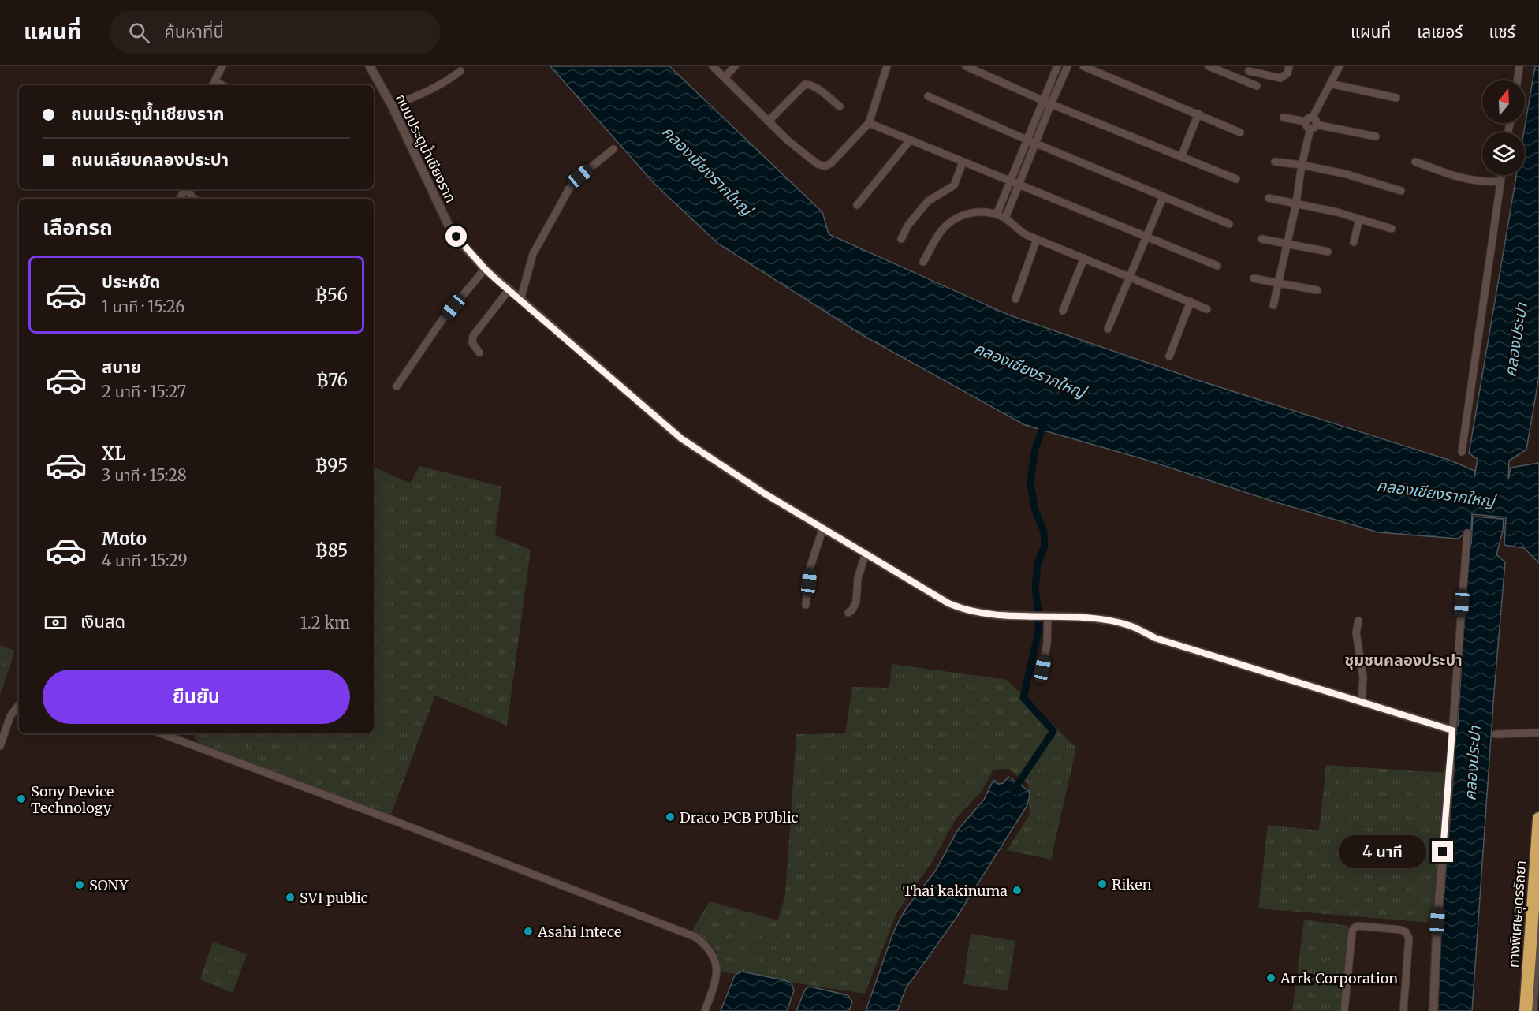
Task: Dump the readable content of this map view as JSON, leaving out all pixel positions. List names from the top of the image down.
{
  "streets": {
    "highway": ["ทางพิเศษอุดรรัถยา"],
    "street": ["ถนนประตูน้ำเชียงราก"]
  },
  "districts": ["ชุมชนคลองประปา"],
  "water": ["คลองเชียงรากใหญ่", "คลองประปา"],
  "places": [
    "Sony Device Technology",
    "Draco PCB PUblic",
    "Riken",
    "SONY",
    "Thai kakinuma",
    "SVI public",
    "Asahi Intece",
    "Arrk Corporation"
  ],
  "north": "top",
  "page": {
    "header": "แผนที่",
    "search": "ค้นหาที่นี่",
    "nav": ["แผนที่", "เลเยอร์", "แชร์"],
    "banner": ["ถนนประตูน้ำเชียงราก", "ถนนเลียบคลองประปา"],
    "heading": "เลือกรถ",
    "list": [
      {
        "name": "ประหยัด",
        "note": "1 นาที · 15:26",
        "value": "฿56"
      },
      {
        "name": "สบาย",
        "note": "2 นาที · 15:27",
        "value": "฿76"
      },
      {
        "name": "XL",
        "note": "3 นาที · 15:28",
        "value": "฿95"
      },
      {
        "name": "Moto",
        "note": "4 นาที · 15:29",
        "value": "฿85"
      }
    ],
    "pay": ["เงินสด", "1.2 km"],
    "buttons": "ยืนยัน",
    "bubble": "4 นาที"
  }
}
